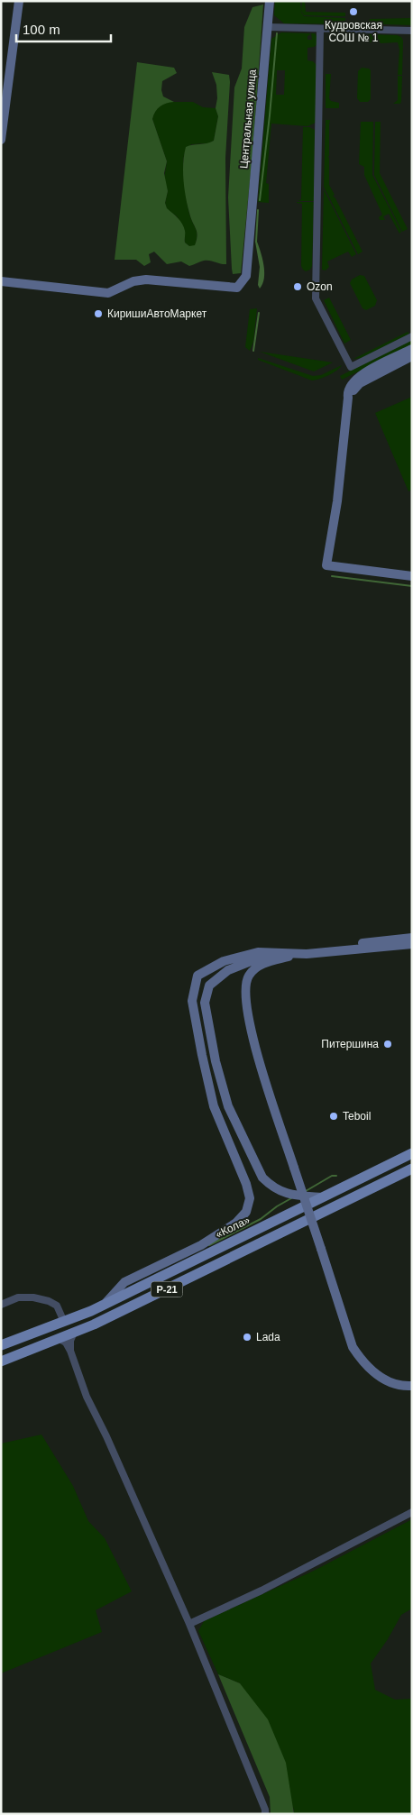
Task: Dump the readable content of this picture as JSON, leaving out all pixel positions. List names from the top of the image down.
{
  "streets": {
    "main road": ["«Кола»", "Р-21"],
    "street": ["Центральная улица"]
  },
  "places": [
    "Кудровская СОШ № 1",
    "Ozon",
    "КиришиАвтоМаркет",
    "Питершина",
    "Teboil",
    "Lada"
  ],
  "scale_bar": "100 m"
}
